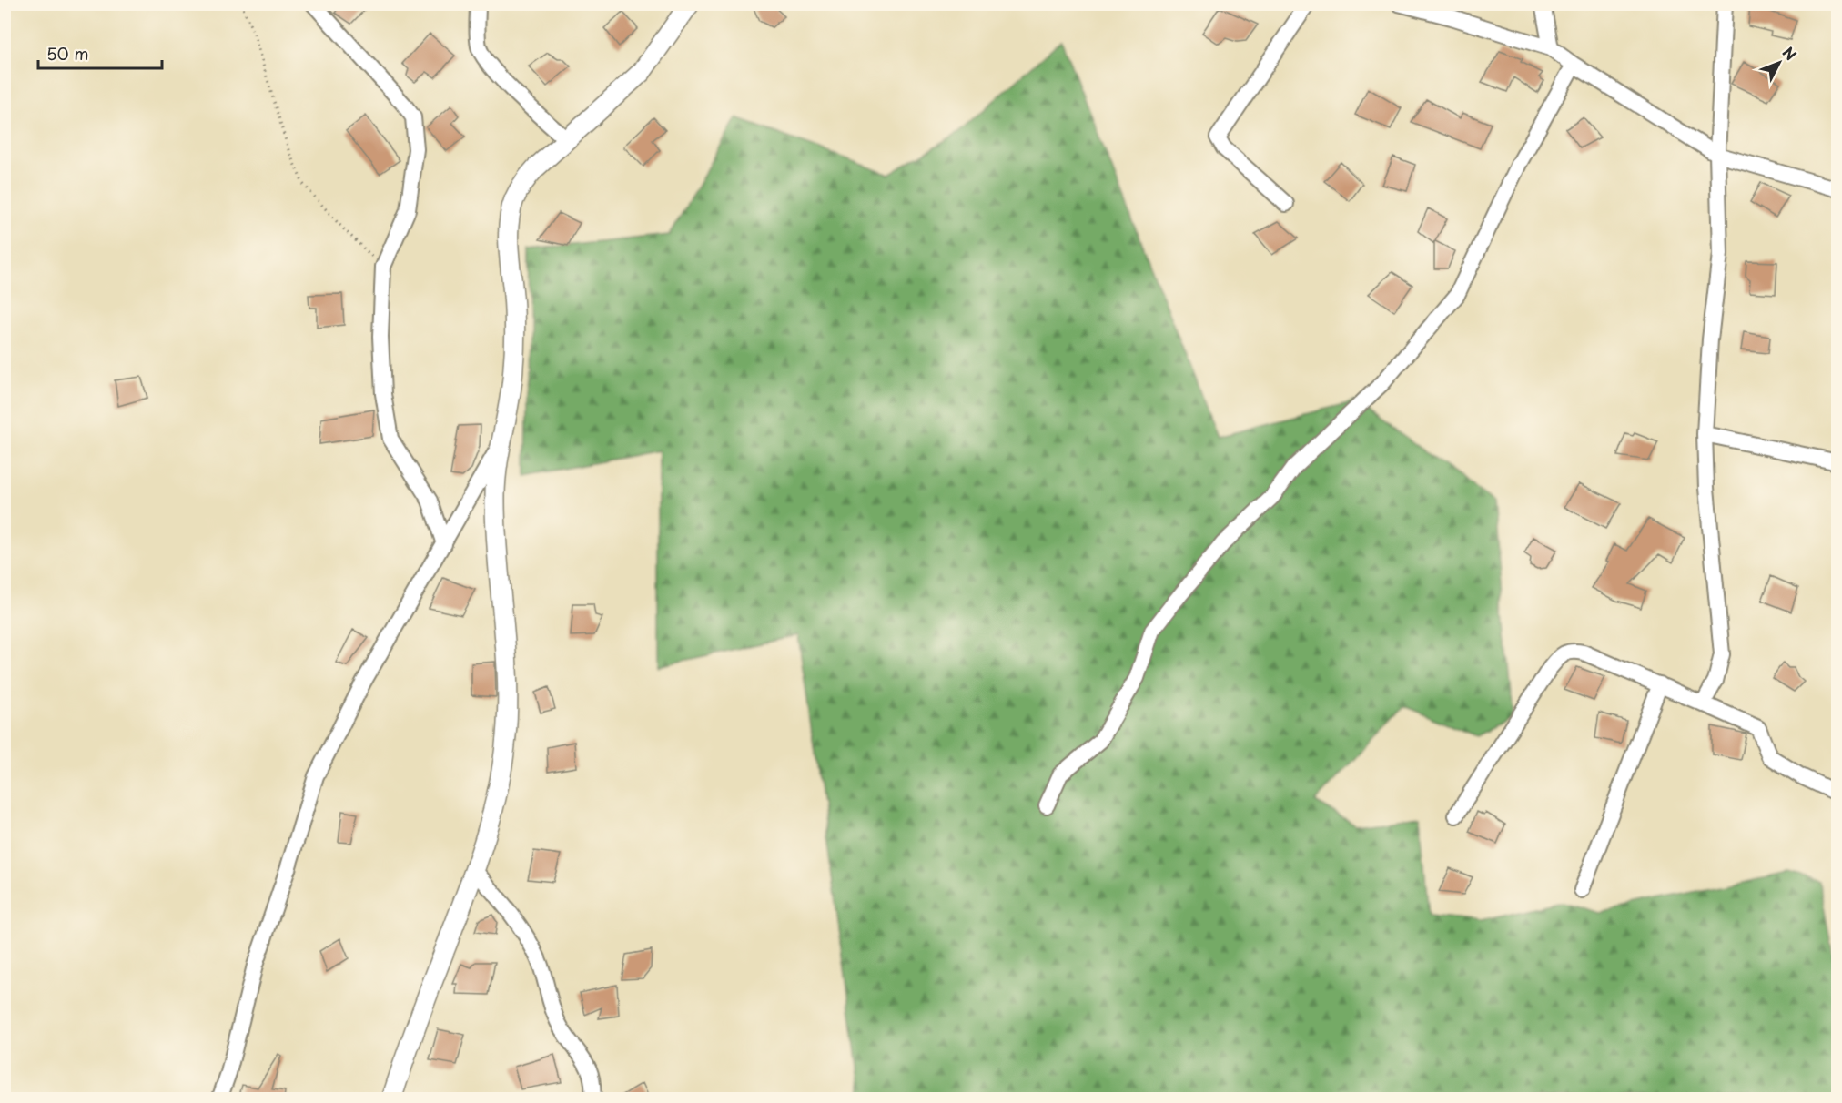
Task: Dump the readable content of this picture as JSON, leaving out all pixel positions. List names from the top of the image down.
{
  "scale_bar": "50 m",
  "north": "top right"
}
